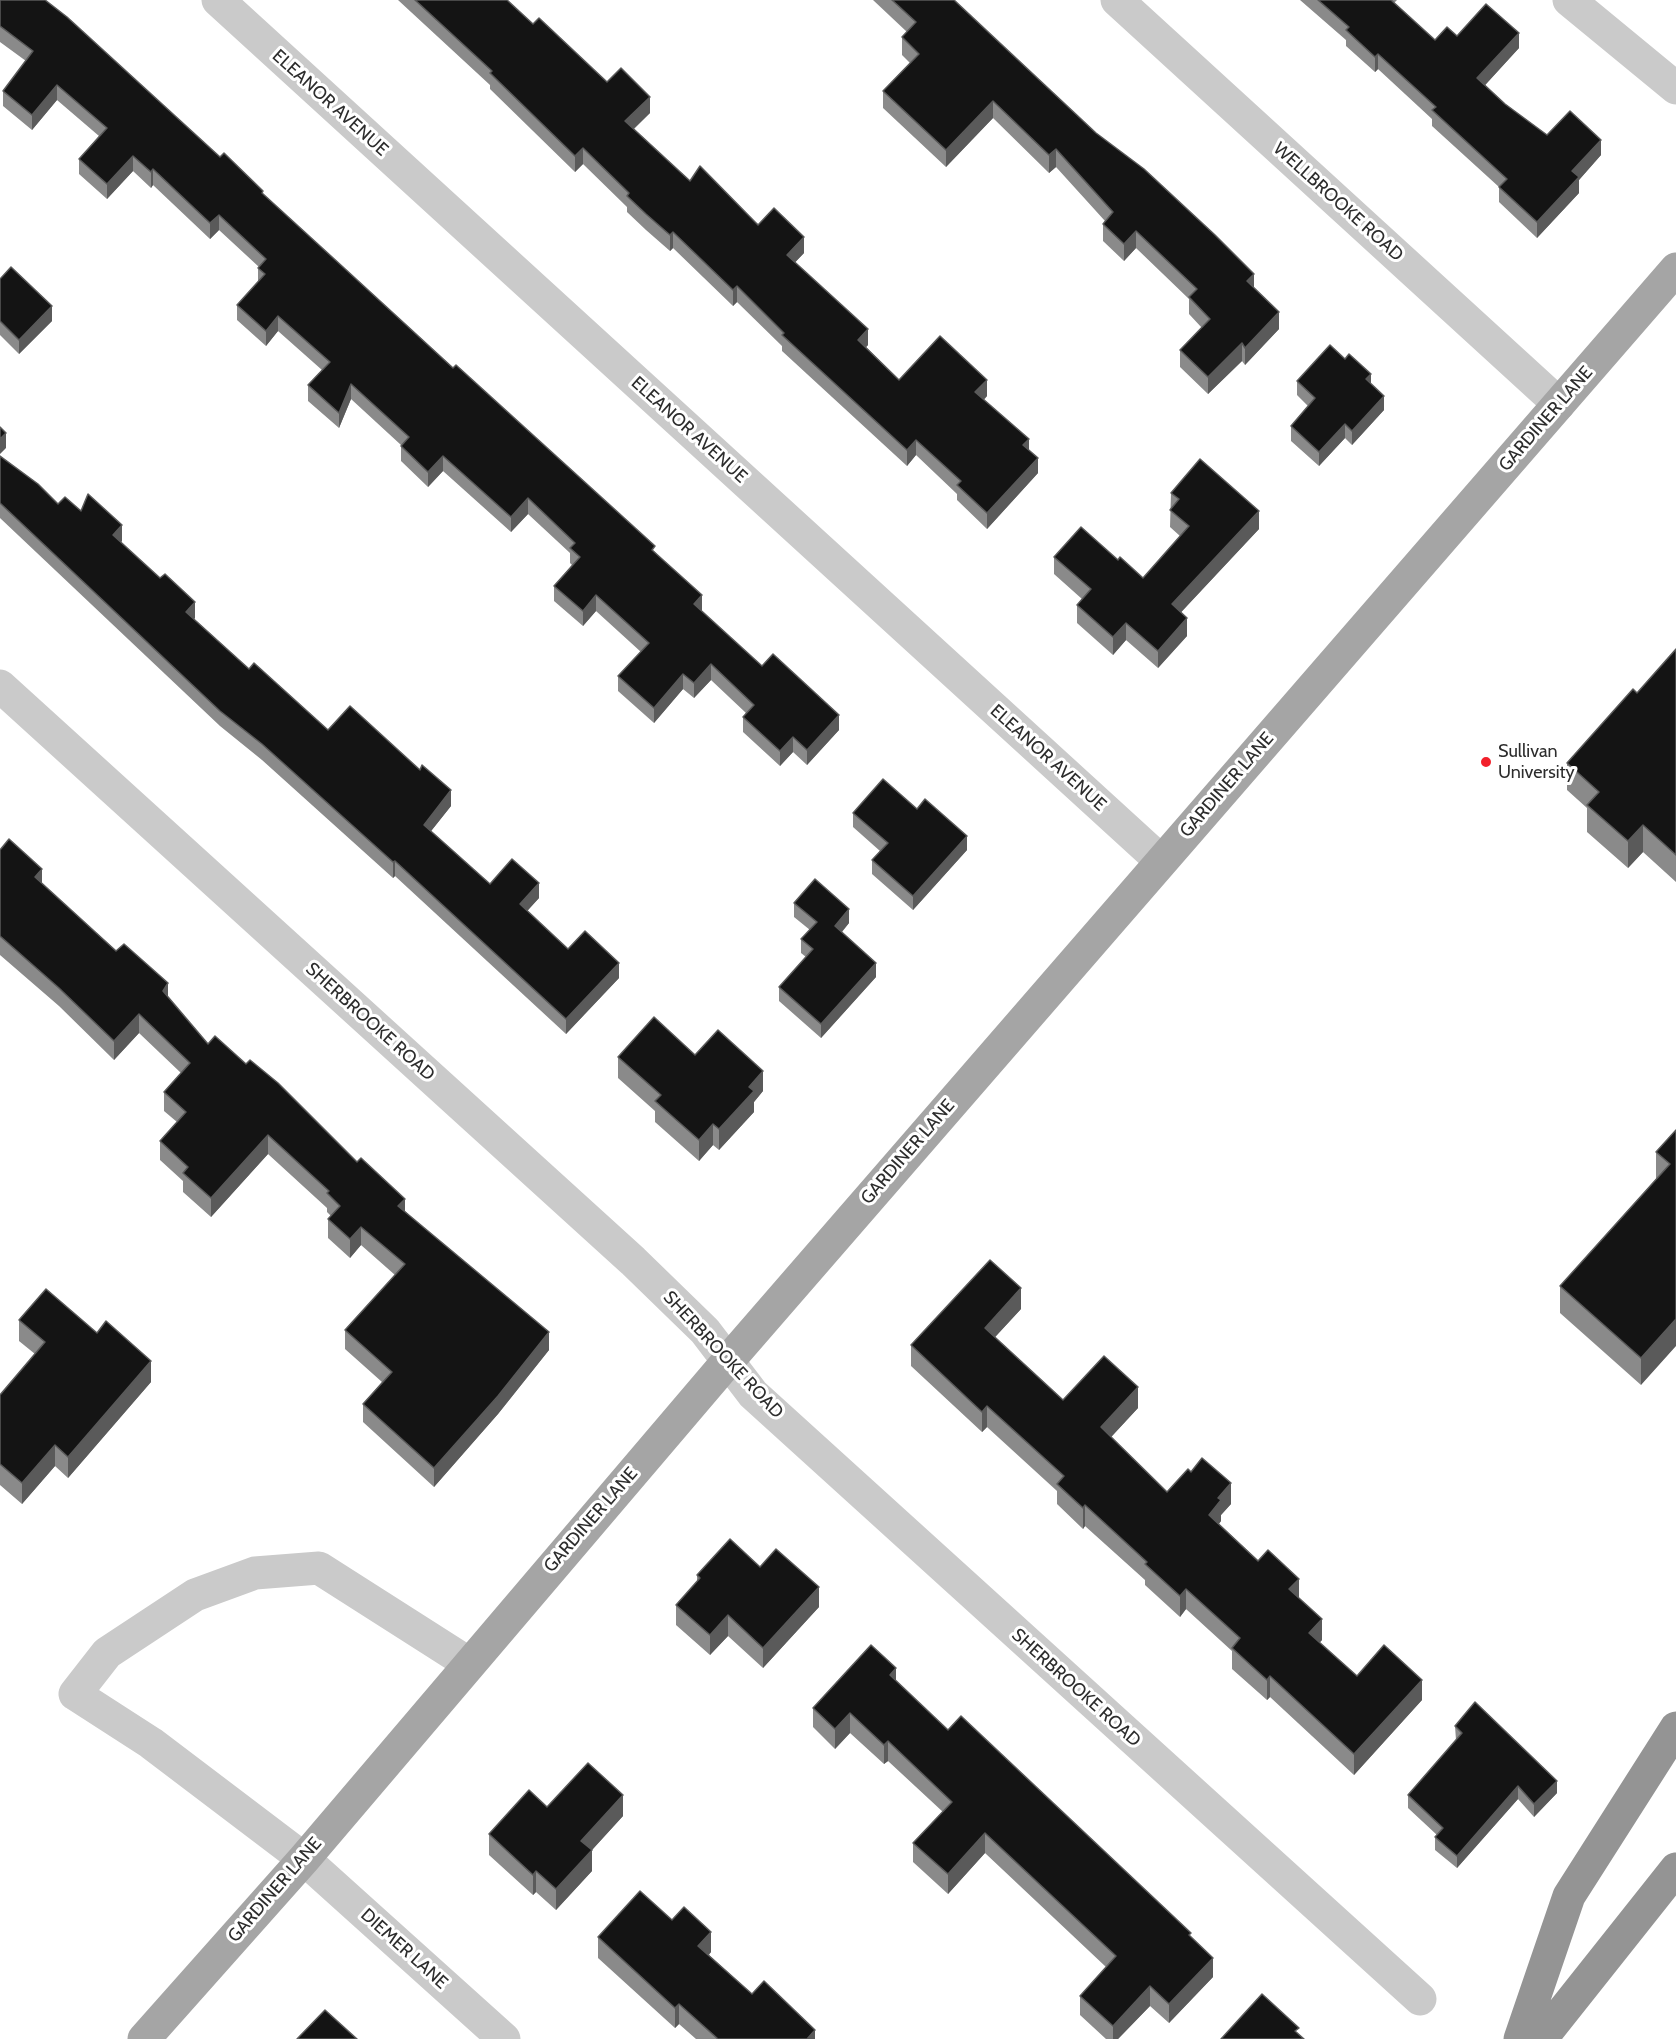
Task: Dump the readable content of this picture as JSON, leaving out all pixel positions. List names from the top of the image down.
{
  "streets": {
    "main road": ["GARDINER LANE"],
    "street": [
      "ELEANOR AVENUE",
      "WELLBROOKE ROAD",
      "SHERBROOKE ROAD",
      "DIEMER LANE"
    ]
  },
  "crossings": [
    ["ELEANOR AVENUE", "GARDINER LANE"],
    ["WELLBROOKE ROAD", "GARDINER LANE"],
    ["GARDINER LANE", "SHERBROOKE ROAD"],
    ["GARDINER LANE", "DIEMER LANE"]
  ],
  "places": ["Sullivan University"]
}
